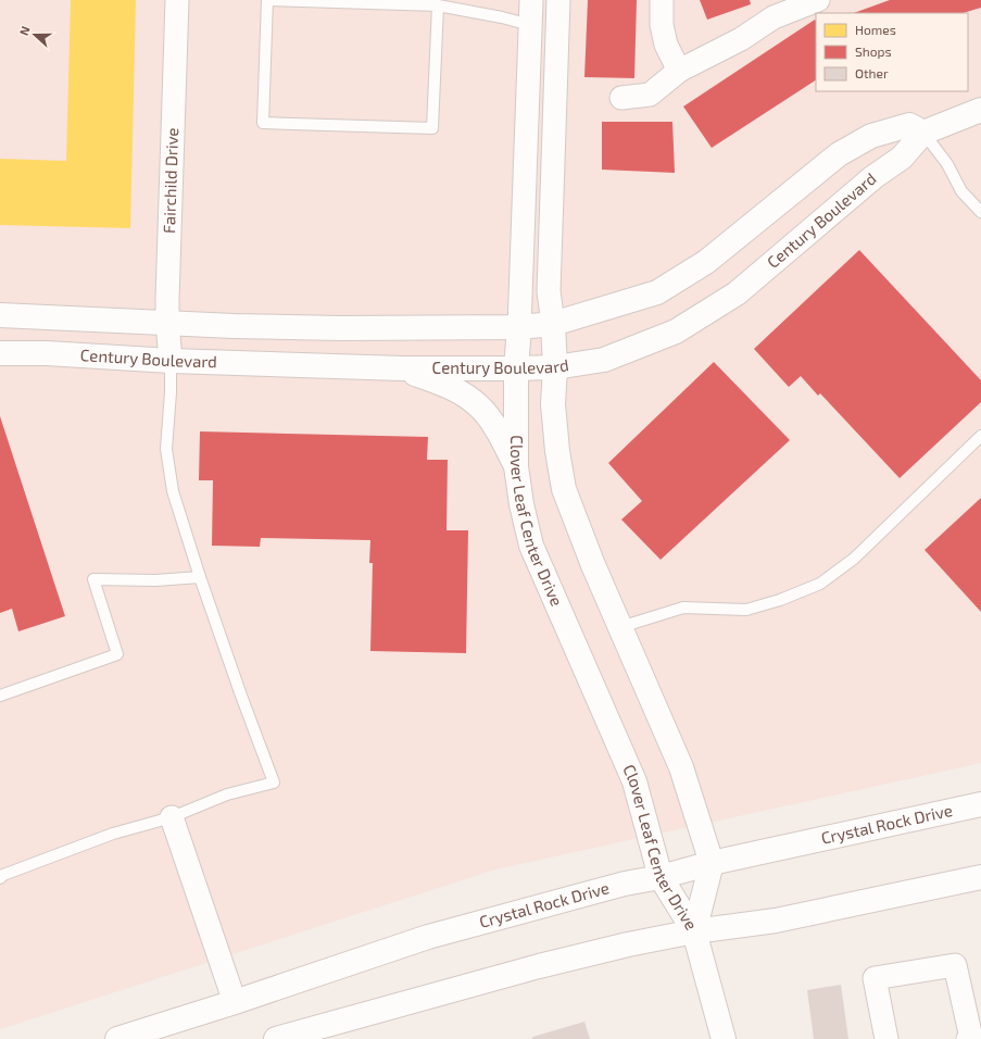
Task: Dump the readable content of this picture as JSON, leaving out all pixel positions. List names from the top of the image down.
{
  "streets": {
    "street": [
      "Fairchild Drive",
      "Century Boulevard",
      "Clover Leaf Center Drive",
      "Crystal Rock Drive"
    ]
  },
  "crossings": [
    ["Fairchild Drive", "Century Boulevard"],
    ["Century Boulevard", "Clover Leaf Center Drive"],
    ["Clover Leaf Center Drive", "Crystal Rock Drive"]
  ],
  "legend": ["Homes", "Shops", "Other"],
  "north": "left"
}
